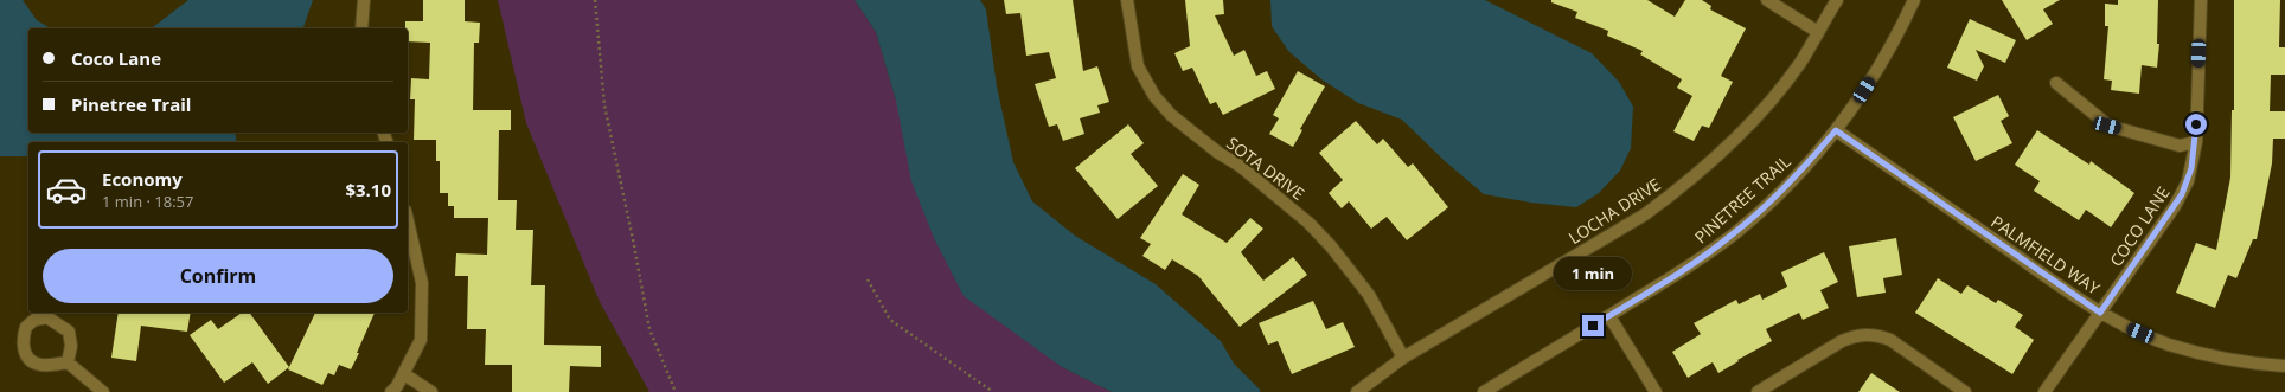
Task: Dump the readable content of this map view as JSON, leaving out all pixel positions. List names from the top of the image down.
{
  "streets": {
    "street": [
      "SOTA DRIVE",
      "PINETREE TRAIL",
      "LOCHA DRIVE",
      "COCO LANE",
      "PALMFIELD WAY"
    ]
  },
  "crossings": [
    ["SOTA DRIVE", "LOCHA DRIVE"],
    ["PINETREE TRAIL", "PALMFIELD WAY"],
    ["COCO LANE", "PALMFIELD WAY"]
  ],
  "page": {
    "banner": ["Coco Lane", "Pinetree Trail"],
    "list": [
      {
        "name": "Economy",
        "note": "1 min · 18:57",
        "value": "$3.10"
      }
    ],
    "buttons": "Confirm",
    "bubble": "1 min"
  }
}
